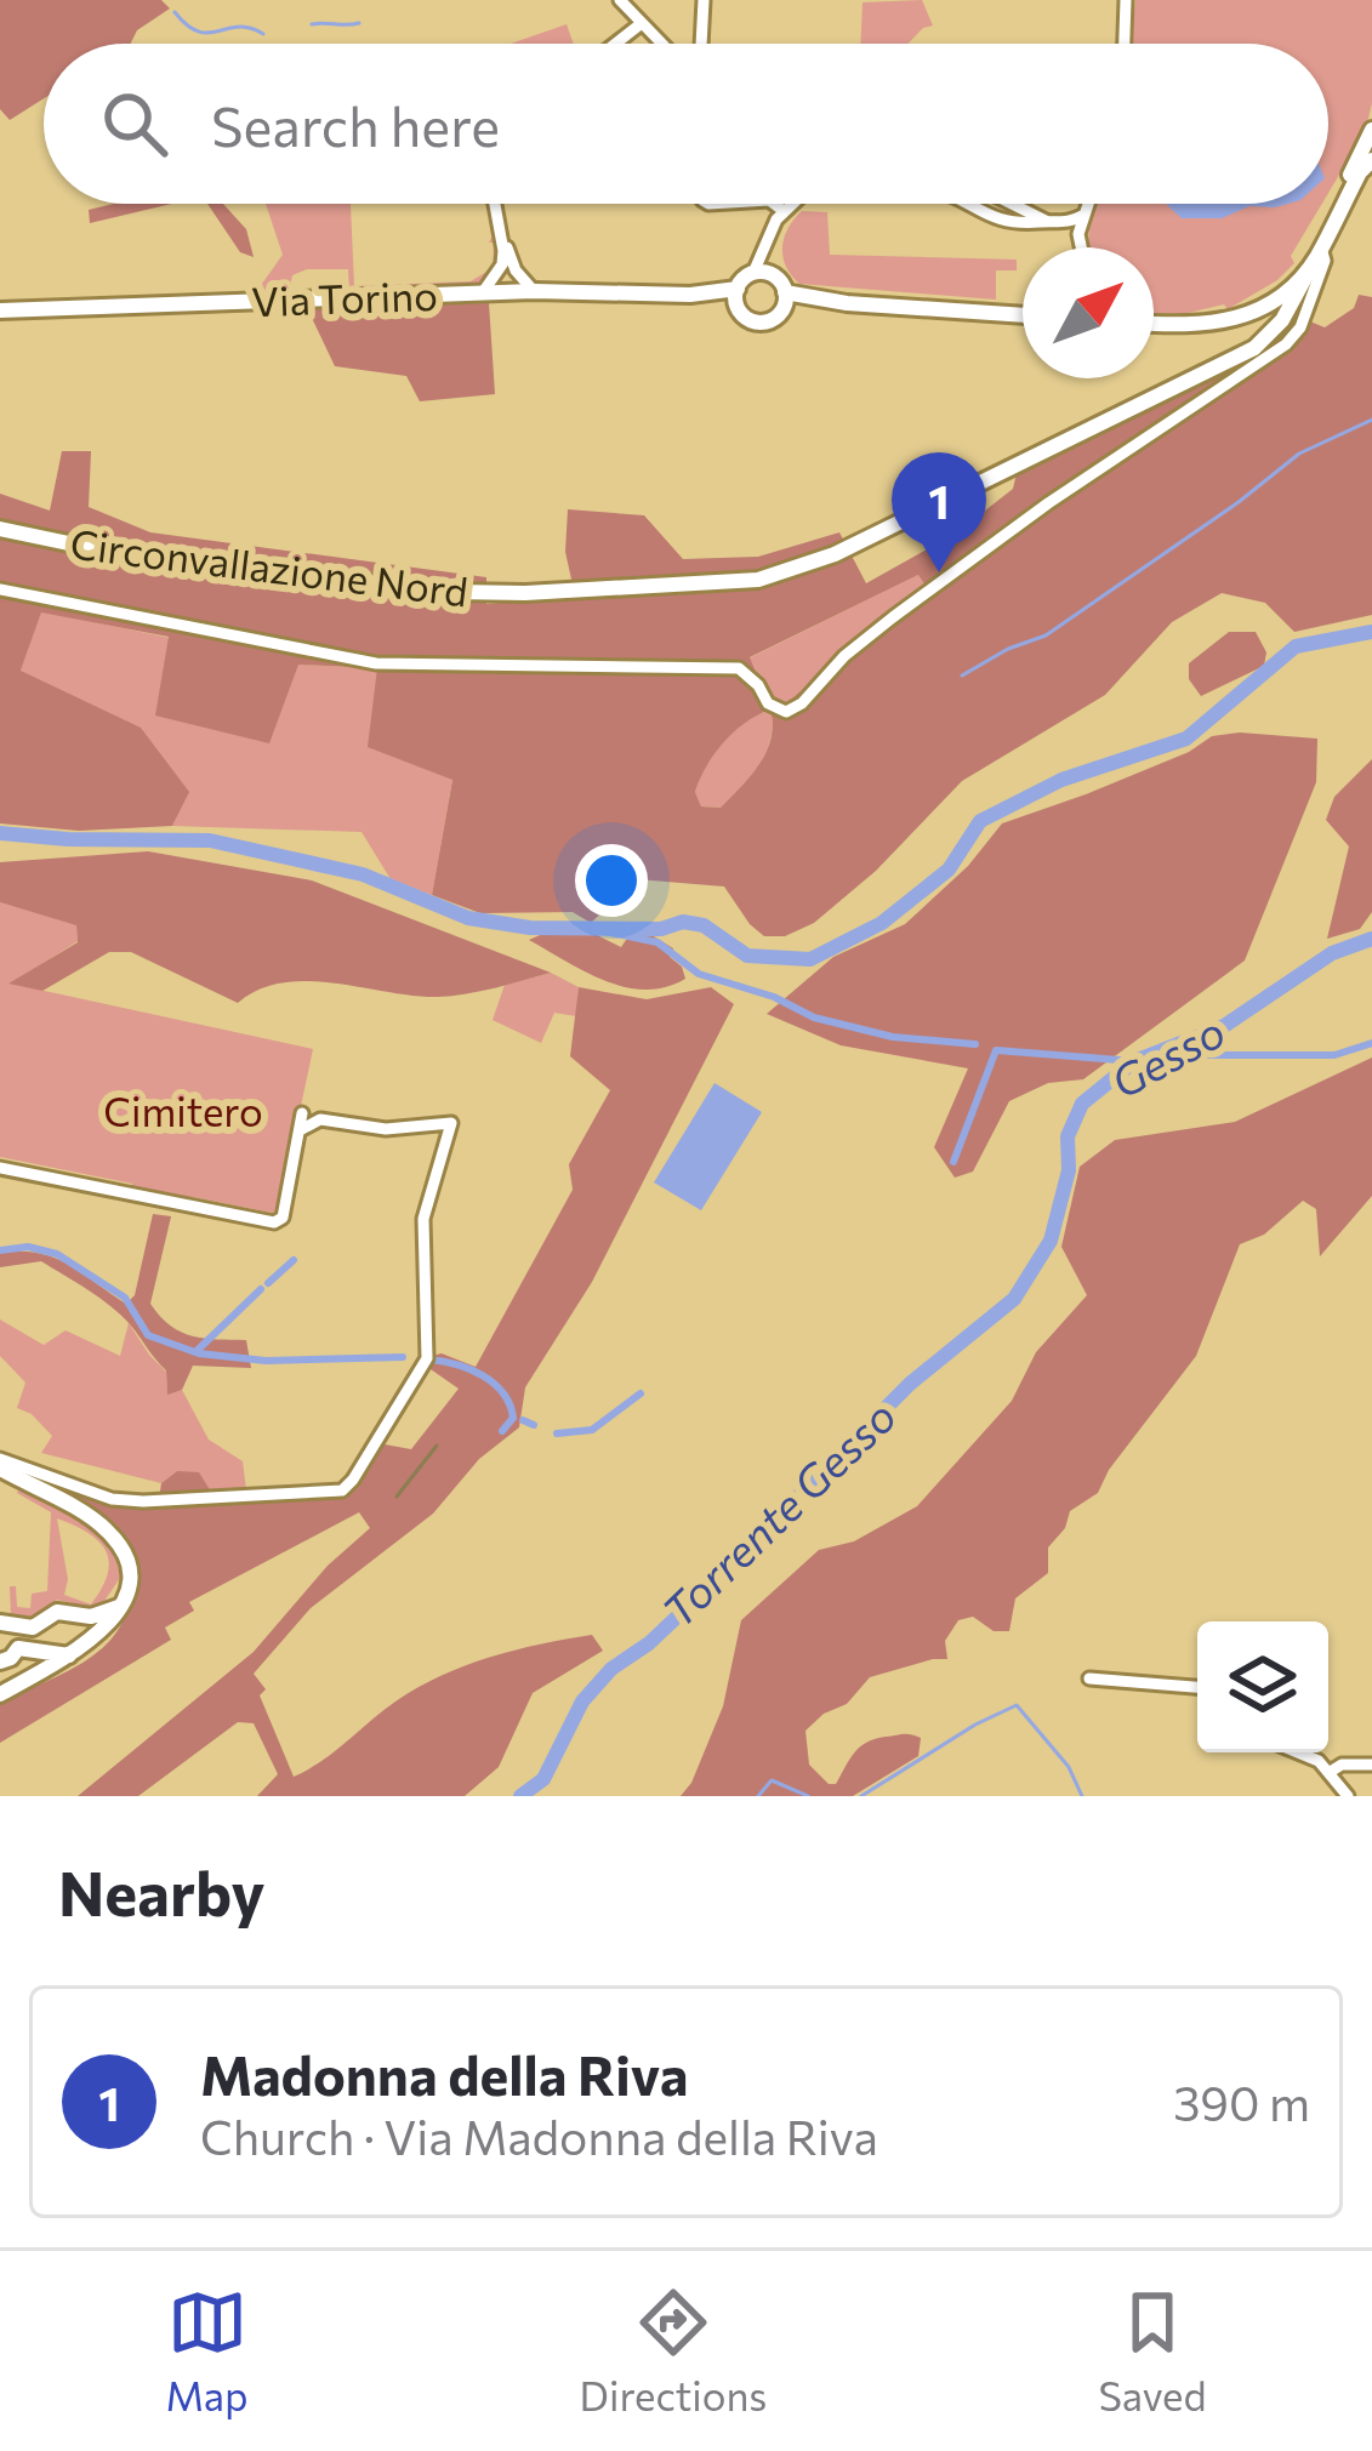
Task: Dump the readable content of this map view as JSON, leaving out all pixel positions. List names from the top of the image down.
{
  "streets": {
    "main road": ["Via Torino", "Circonvallazione Nord"]
  },
  "water": ["Gesso", "Torrente Gesso"],
  "parks": ["Cimitero"],
  "north": "top right",
  "page": {
    "search": "Search here",
    "pins": "1",
    "heading": "Nearby",
    "list": [
      {
        "mark": "1",
        "name": "Madonna della Riva",
        "note": "Church · Via Madonna della Riva",
        "value": "390 m"
      }
    ],
    "nav": ["Map", "Directions", "Saved"]
  }
}
